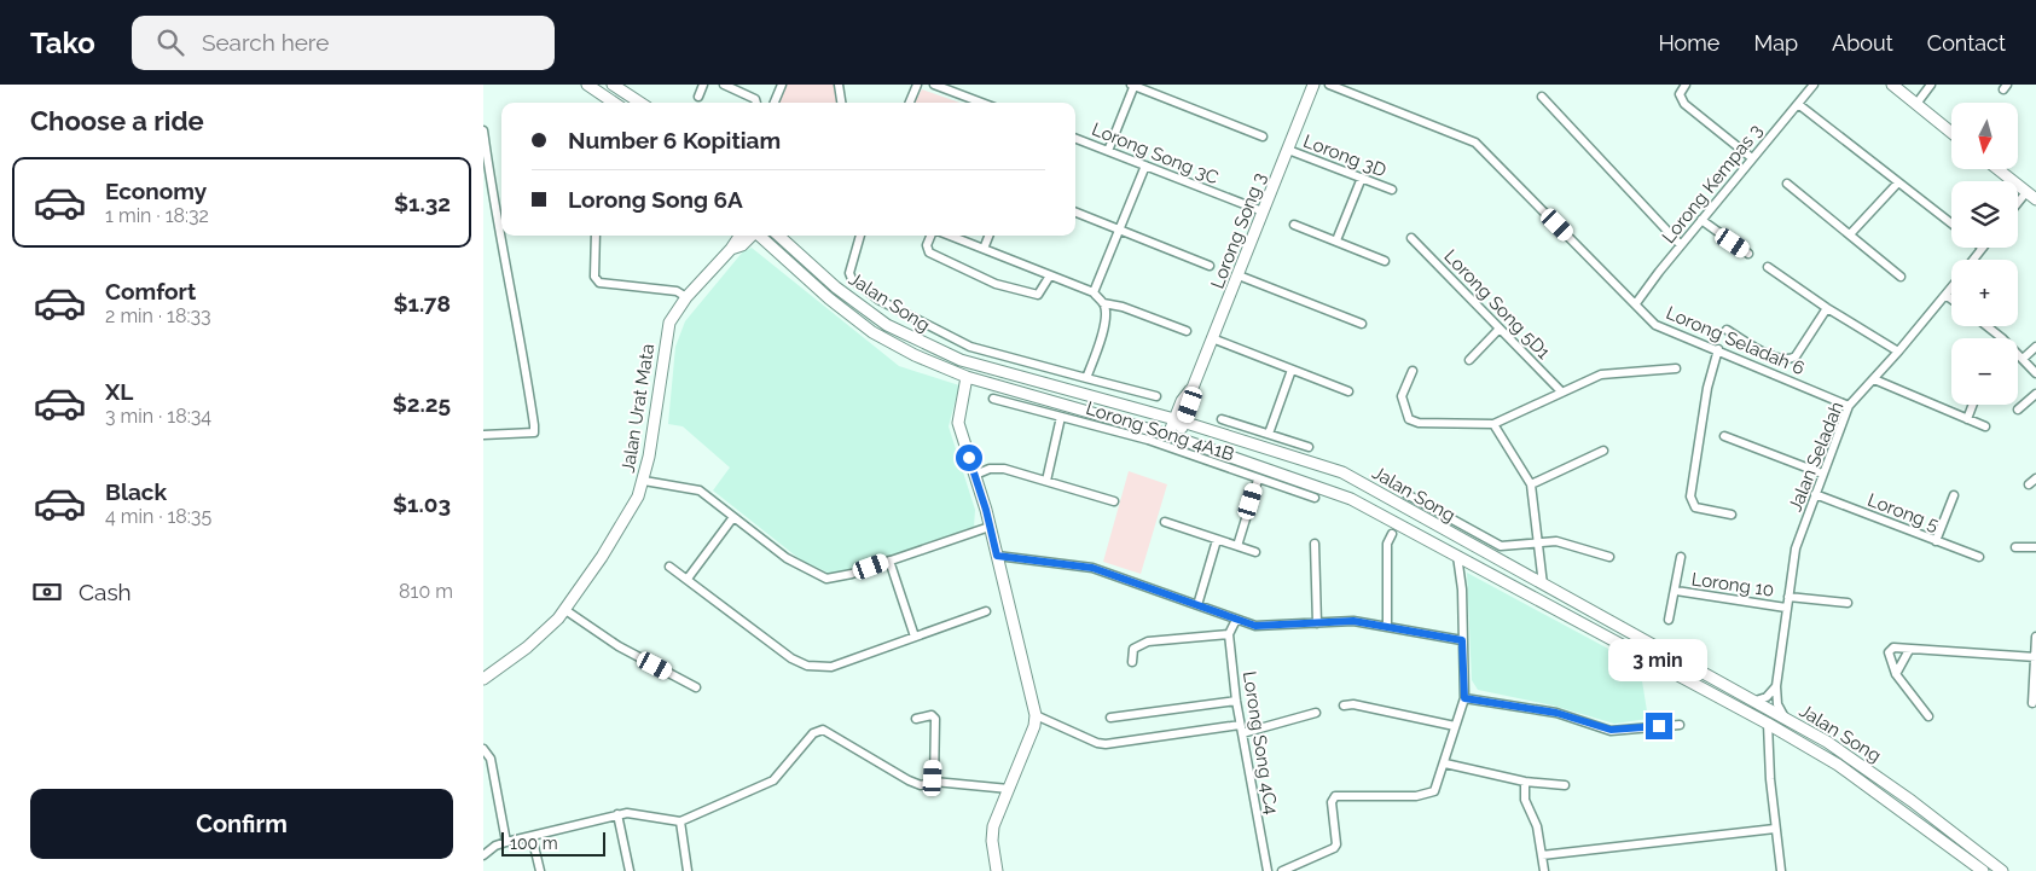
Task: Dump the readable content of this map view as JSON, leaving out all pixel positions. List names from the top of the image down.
{
  "streets": {
    "main road": ["Lorong Song 3", "Jalan Song", "Jalan Urat Mata"],
    "street": [
      "Lorong Song 3C",
      "Lorong 3D",
      "Lorong Kempas 3",
      "Lorong Song 5D1",
      "Lorong Seladah 6",
      "Lorong Song 4A1B",
      "Jalan Seladah",
      "Lorong 5",
      "Lorong 10",
      "Lorong Song 4C4"
    ]
  },
  "crossings": [
    ["Lorong Song 3C", "Lorong Song 3"],
    ["Lorong 3D", "Lorong Song 3"],
    ["Lorong Kempas 3", "Lorong Seladah 6"],
    ["Lorong Song 3", "Jalan Song"],
    ["Lorong Seladah 6", "Jalan Seladah"],
    ["Jalan Seladah", "Lorong 5"],
    ["Jalan Seladah", "Lorong 10"]
  ],
  "scale_bar": "100 m",
  "north": "bottom",
  "page": {
    "header": "Tako",
    "search": "Search here",
    "nav": [
      "Home",
      "Map",
      "About",
      "Contact"
    ],
    "heading": "Choose a ride",
    "map_buttons": ["+", "−"],
    "banner": ["Number 6 Kopitiam", "Lorong Song 6A"],
    "list": [
      {
        "name": "Economy",
        "note": "1 min · 18:32",
        "value": "$1.32"
      },
      {
        "name": "Comfort",
        "note": "2 min · 18:33",
        "value": "$1.78"
      },
      {
        "name": "XL",
        "note": "3 min · 18:34",
        "value": "$2.25"
      },
      {
        "name": "Black",
        "note": "4 min · 18:35",
        "value": "$1.03"
      }
    ],
    "pay": ["Cash", "810 m"],
    "bubble": "3 min",
    "buttons": "Confirm",
    "scale": "100 m"
  }
}
